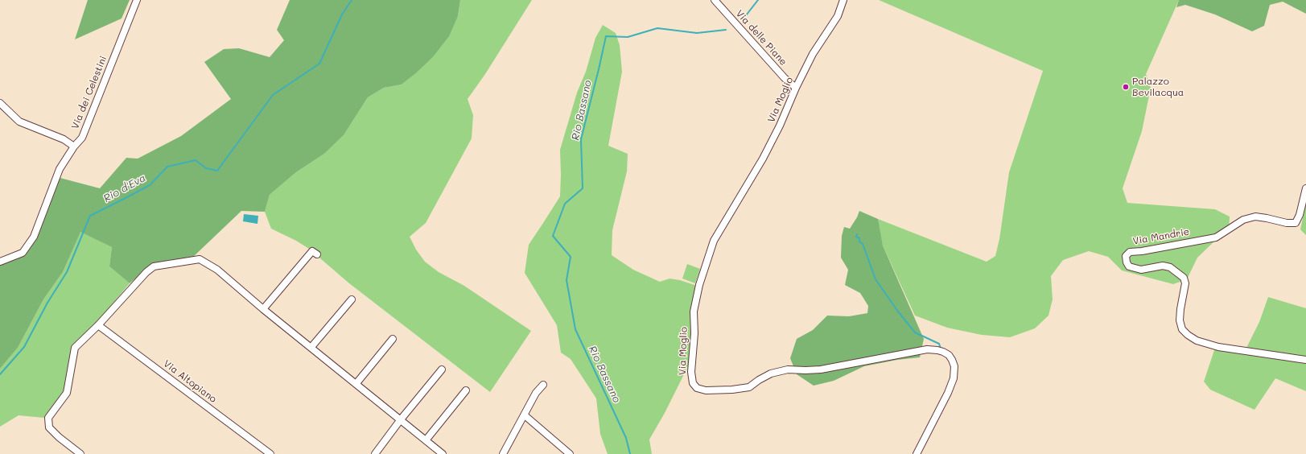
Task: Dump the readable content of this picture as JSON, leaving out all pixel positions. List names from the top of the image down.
{
  "streets": {
    "street": [
      "Via delle Piane",
      "Via dei Celestini",
      "Via Moglio",
      "Via Mandrie",
      "Via Altopiano"
    ]
  },
  "crossings": [
    ["Via delle Piane", "Via Moglio"]
  ],
  "water": ["Rio Bassano", "Rio d'Eva"],
  "places": ["Palazzo Bevilacqua"]
}
